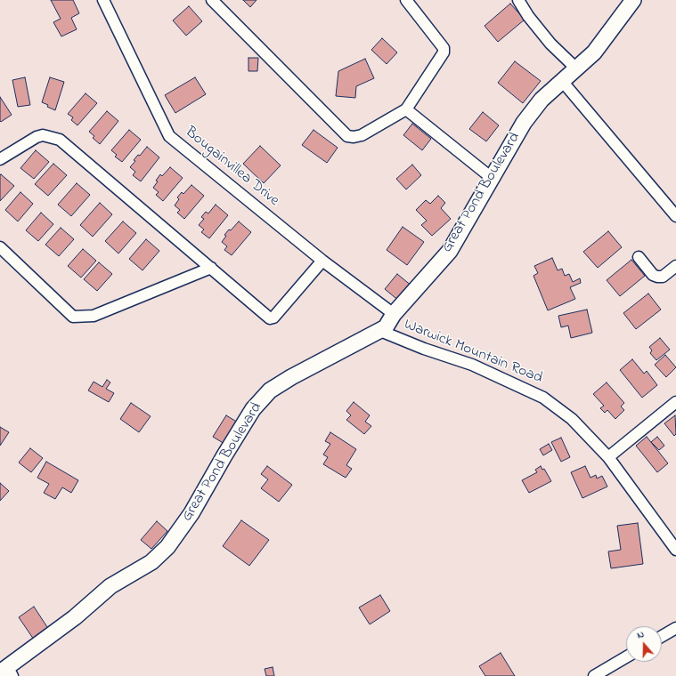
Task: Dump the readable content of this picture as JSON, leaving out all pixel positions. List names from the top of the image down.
{
  "streets": {
    "street": ["Bougainvillea Drive", "Great Pond Boulevard", "Warwick Mountain Road"]
  },
  "crossings": [
    ["Bougainvillea Drive", "Great Pond Boulevard"],
    ["Great Pond Boulevard", "Warwick Mountain Road"]
  ],
  "north": "top"
}
